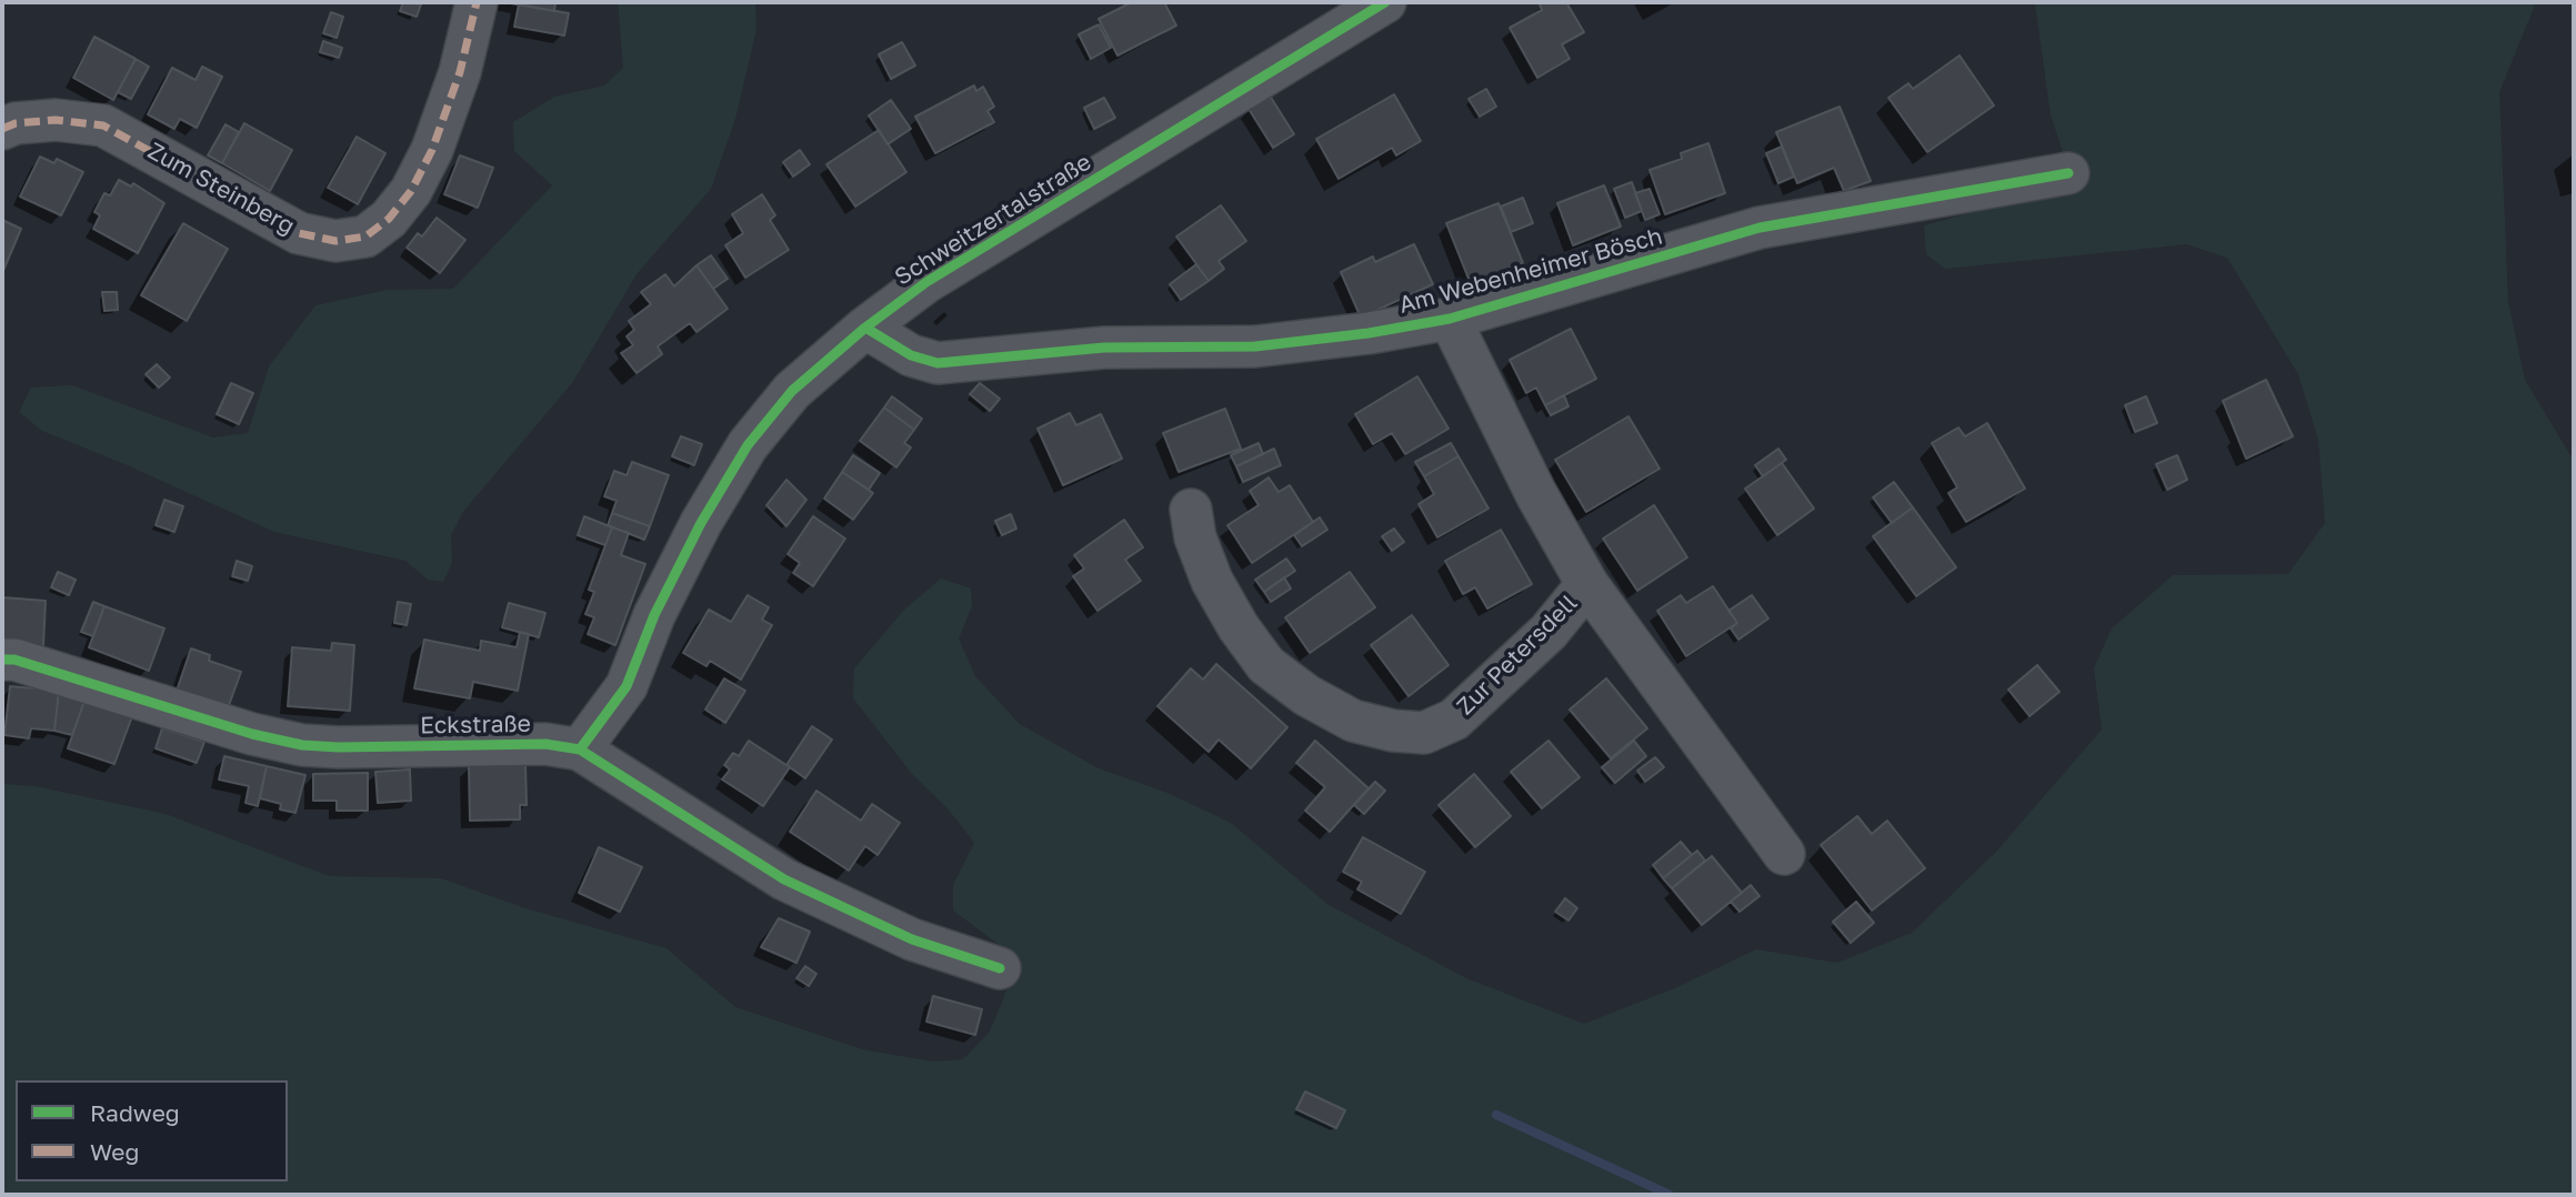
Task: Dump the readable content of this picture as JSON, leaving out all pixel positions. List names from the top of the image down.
{
  "streets": {
    "street": [
      "Zum Steinberg",
      "Schweitzertalstraße",
      "Am Webenheimer Bösch",
      "Zur Petersdell",
      "Eckstraße"
    ]
  },
  "crossings": [
    ["Schweitzertalstraße", "Am Webenheimer Bösch"],
    ["Schweitzertalstraße", "Eckstraße"],
    ["Am Webenheimer Bösch", "Zur Petersdell"]
  ],
  "legend": ["Radweg", "Weg"]
}
